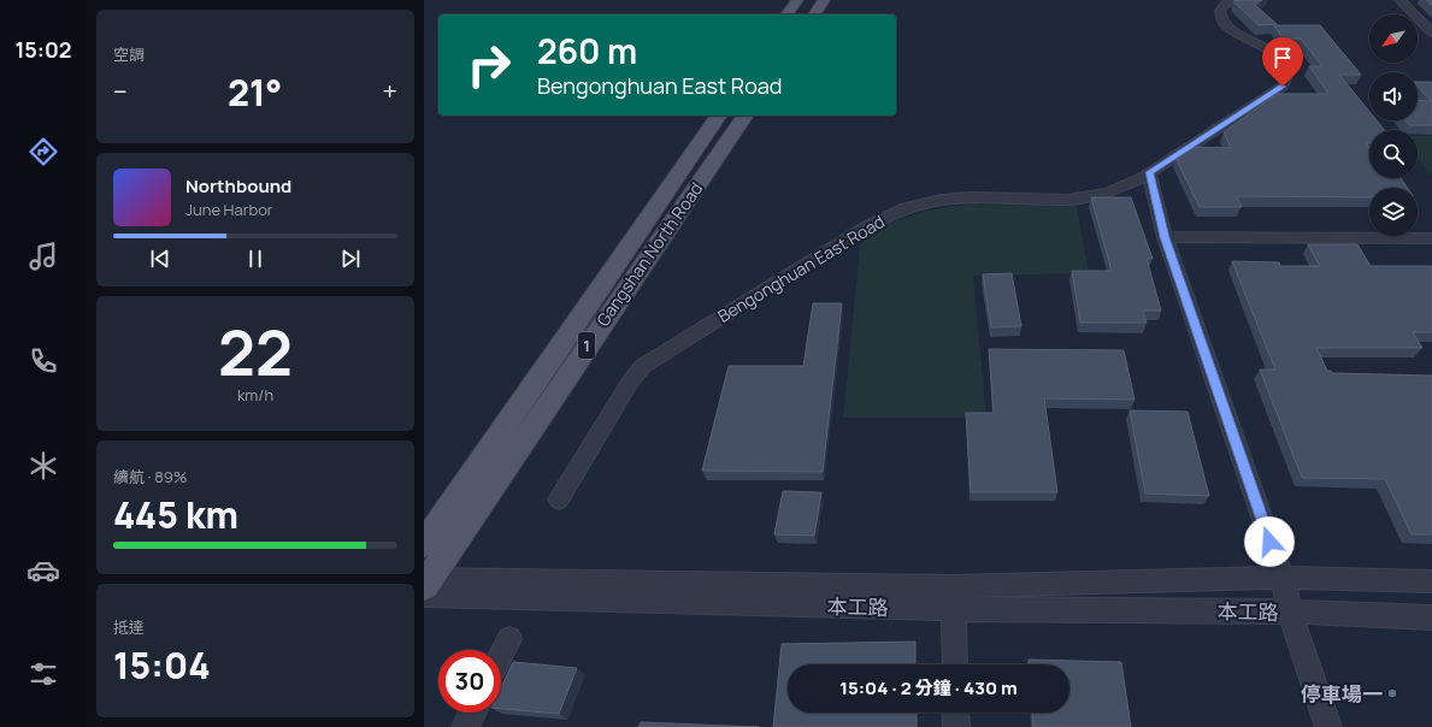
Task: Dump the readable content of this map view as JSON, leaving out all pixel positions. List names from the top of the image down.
{
  "streets": {
    "main road": ["Gangshan North Road", "1"],
    "street": ["Bengonghuan East Road", "本工路"]
  },
  "crossings": [
    ["Gangshan North Road", "本工路"]
  ],
  "places": ["停車場一"],
  "north": "bottom left",
  "page": {
    "tabs": "15:02",
    "tile": [
      "空調",
      ["22", "km/h"],
      ["續航 · 89%", "445 km"],
      ["抵達", "15:04"]
    ],
    "turn": ["260 m", "Bengonghuan East Road"],
    "heat": ["−", "21°", "+"],
    "song": ["Northbound", "June Harbor"],
    "limit": "30",
    "trip": "15:04 · 2 分鐘 · 430 m"
  }
}
